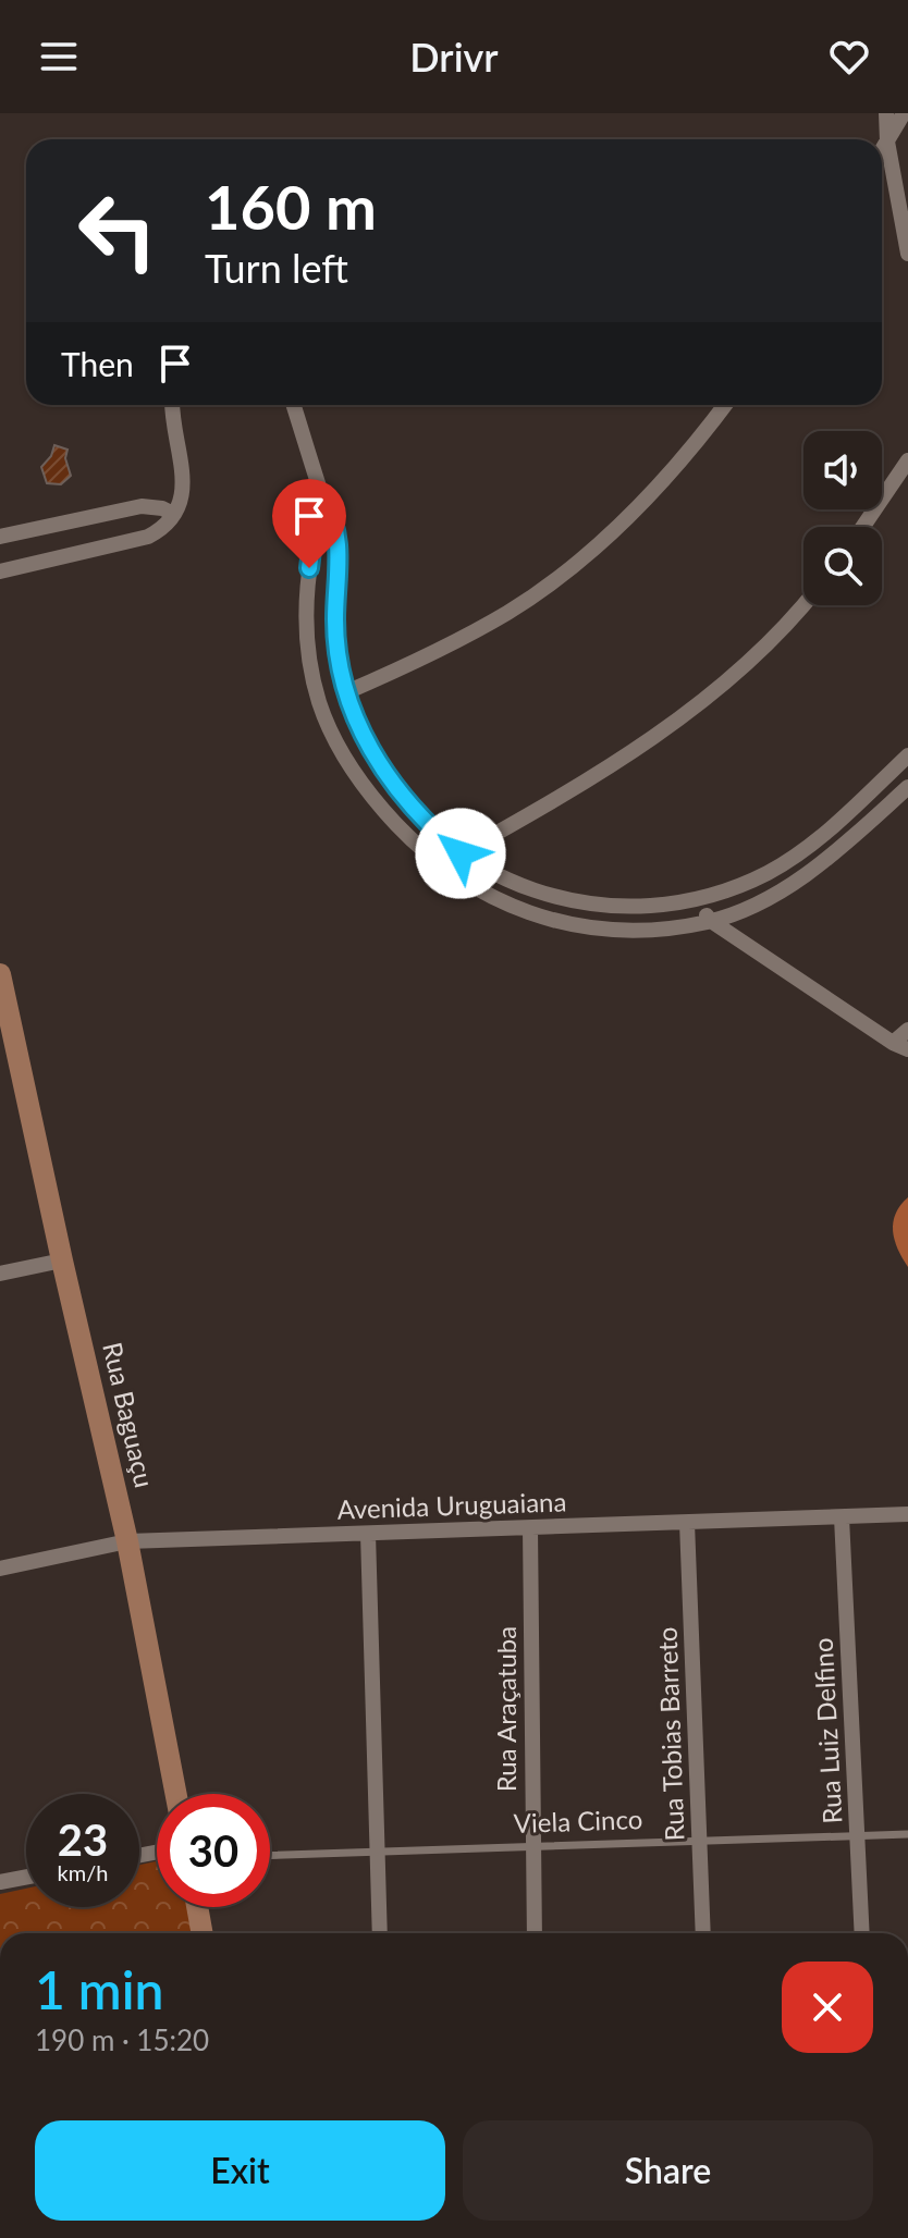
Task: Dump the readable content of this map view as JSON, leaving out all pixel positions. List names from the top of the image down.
{
  "streets": {
    "main road": ["Rua Baguaçu"],
    "street": [
      "Avenida Uruguaiana",
      "Rua Araçatuba",
      "Rua Luiz Delfino",
      "Rua Tobias Barreto"
    ],
    "lane": ["Viela Cinco"]
  },
  "crossings": [
    ["Rua Baguaçu", "Avenida Uruguaiana"],
    ["Avenida Uruguaiana", "Rua Araçatuba"],
    ["Avenida Uruguaiana", "Rua Luiz Delfino"],
    ["Avenida Uruguaiana", "Rua Tobias Barreto"],
    ["Rua Araçatuba", "Viela Cinco"],
    ["Rua Luiz Delfino", "Viela Cinco"],
    ["Rua Tobias Barreto", "Viela Cinco"]
  ],
  "page": {
    "header": "Drivr",
    "turn": ["160 m", "Turn left"],
    "then": "Then",
    "speed": "23 km/h",
    "limit": "30",
    "heading": ["1 min", "190 m · 15:20"],
    "buttons": ["Exit", "Share"]
  }
}
